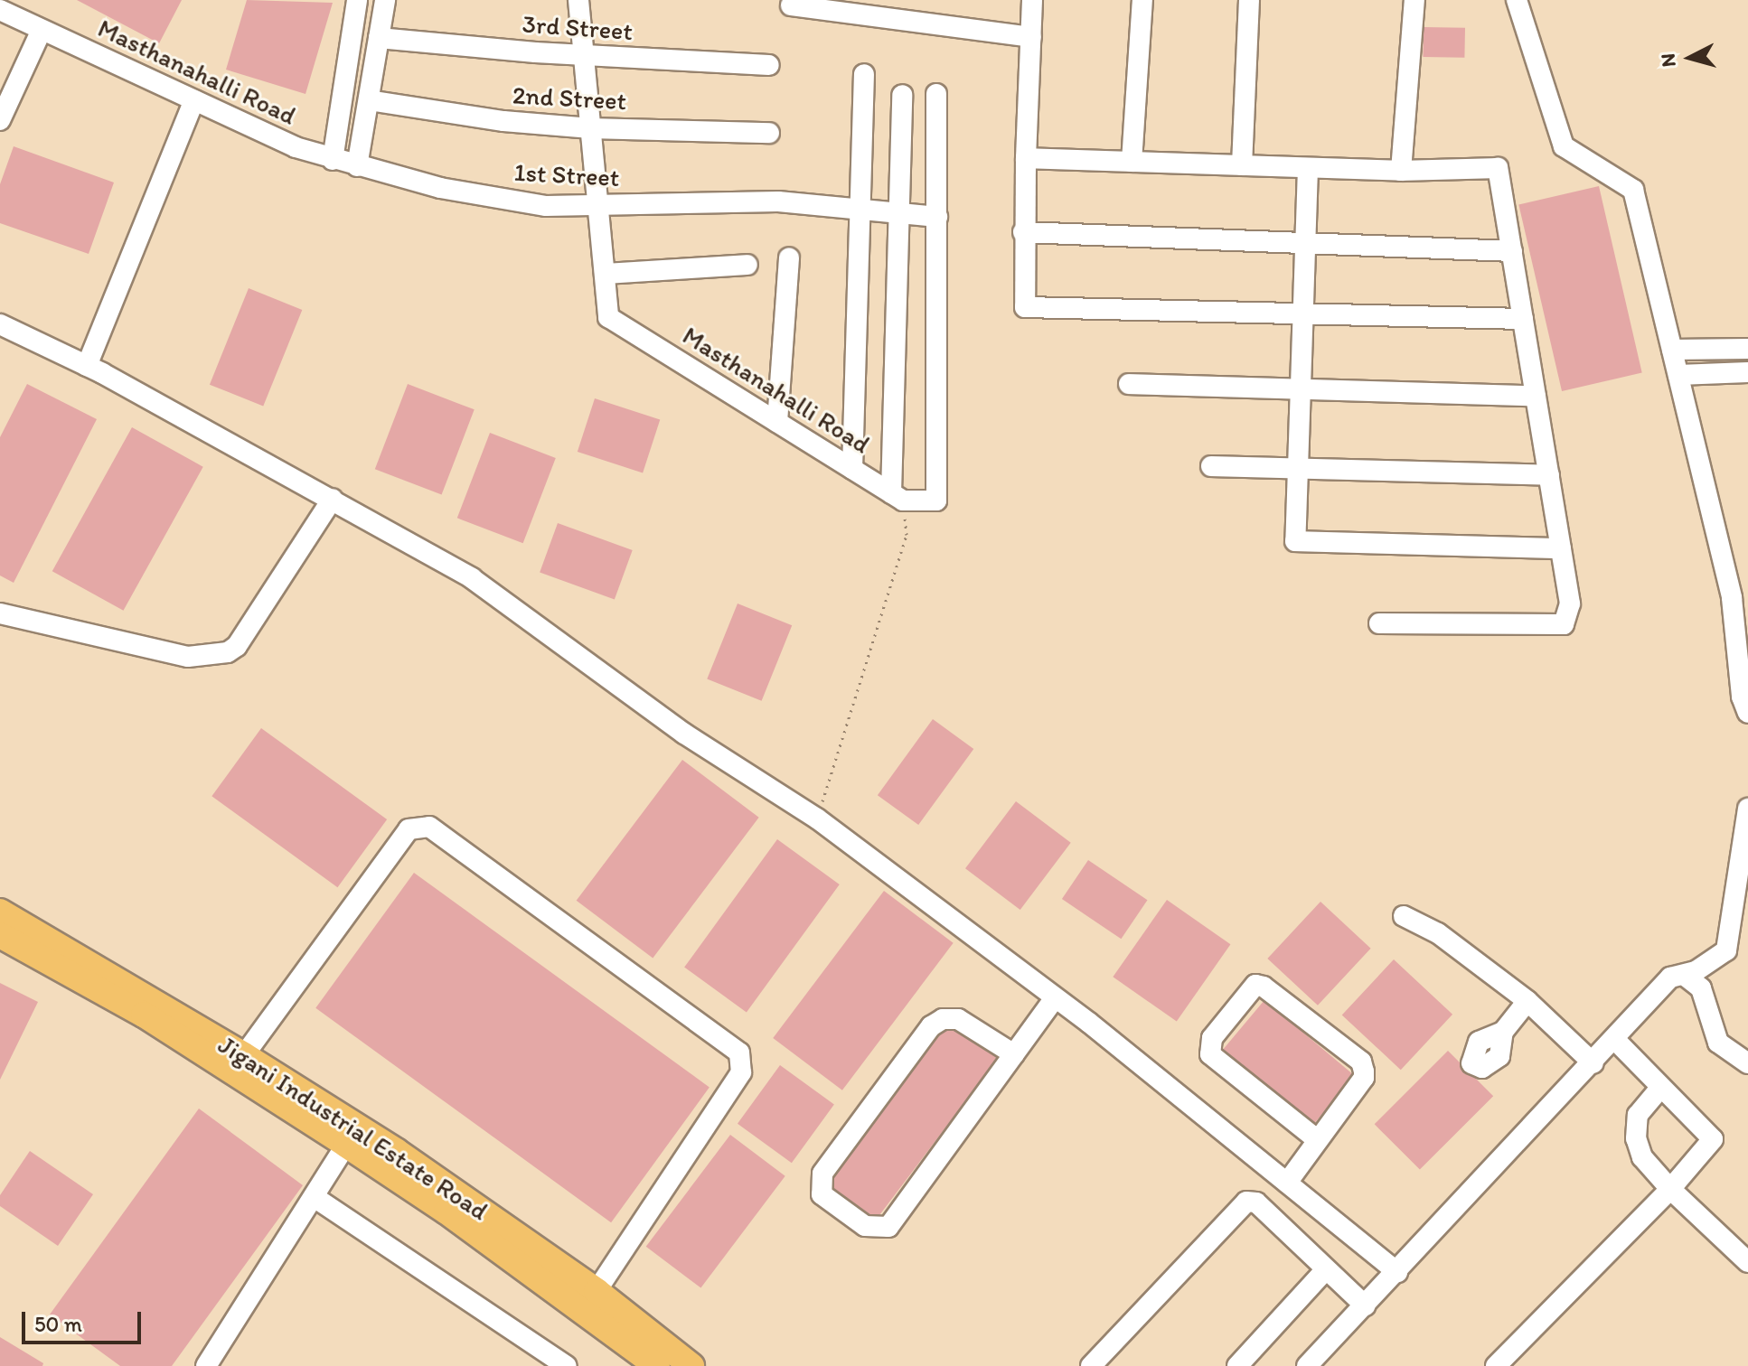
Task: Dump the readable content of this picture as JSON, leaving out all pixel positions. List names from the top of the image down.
{
  "streets": {
    "main road": ["Jigani Industrial Estate Road"],
    "street": [
      "3rd Street",
      "Masthanahalli Road",
      "2nd Street",
      "1st Street"
    ]
  },
  "crossings": [
    ["3rd Street", "Masthanahalli Road"],
    ["Masthanahalli Road", "2nd Street"],
    ["Masthanahalli Road", "1st Street"]
  ],
  "scale_bar": "50 m",
  "north": "left"
}
